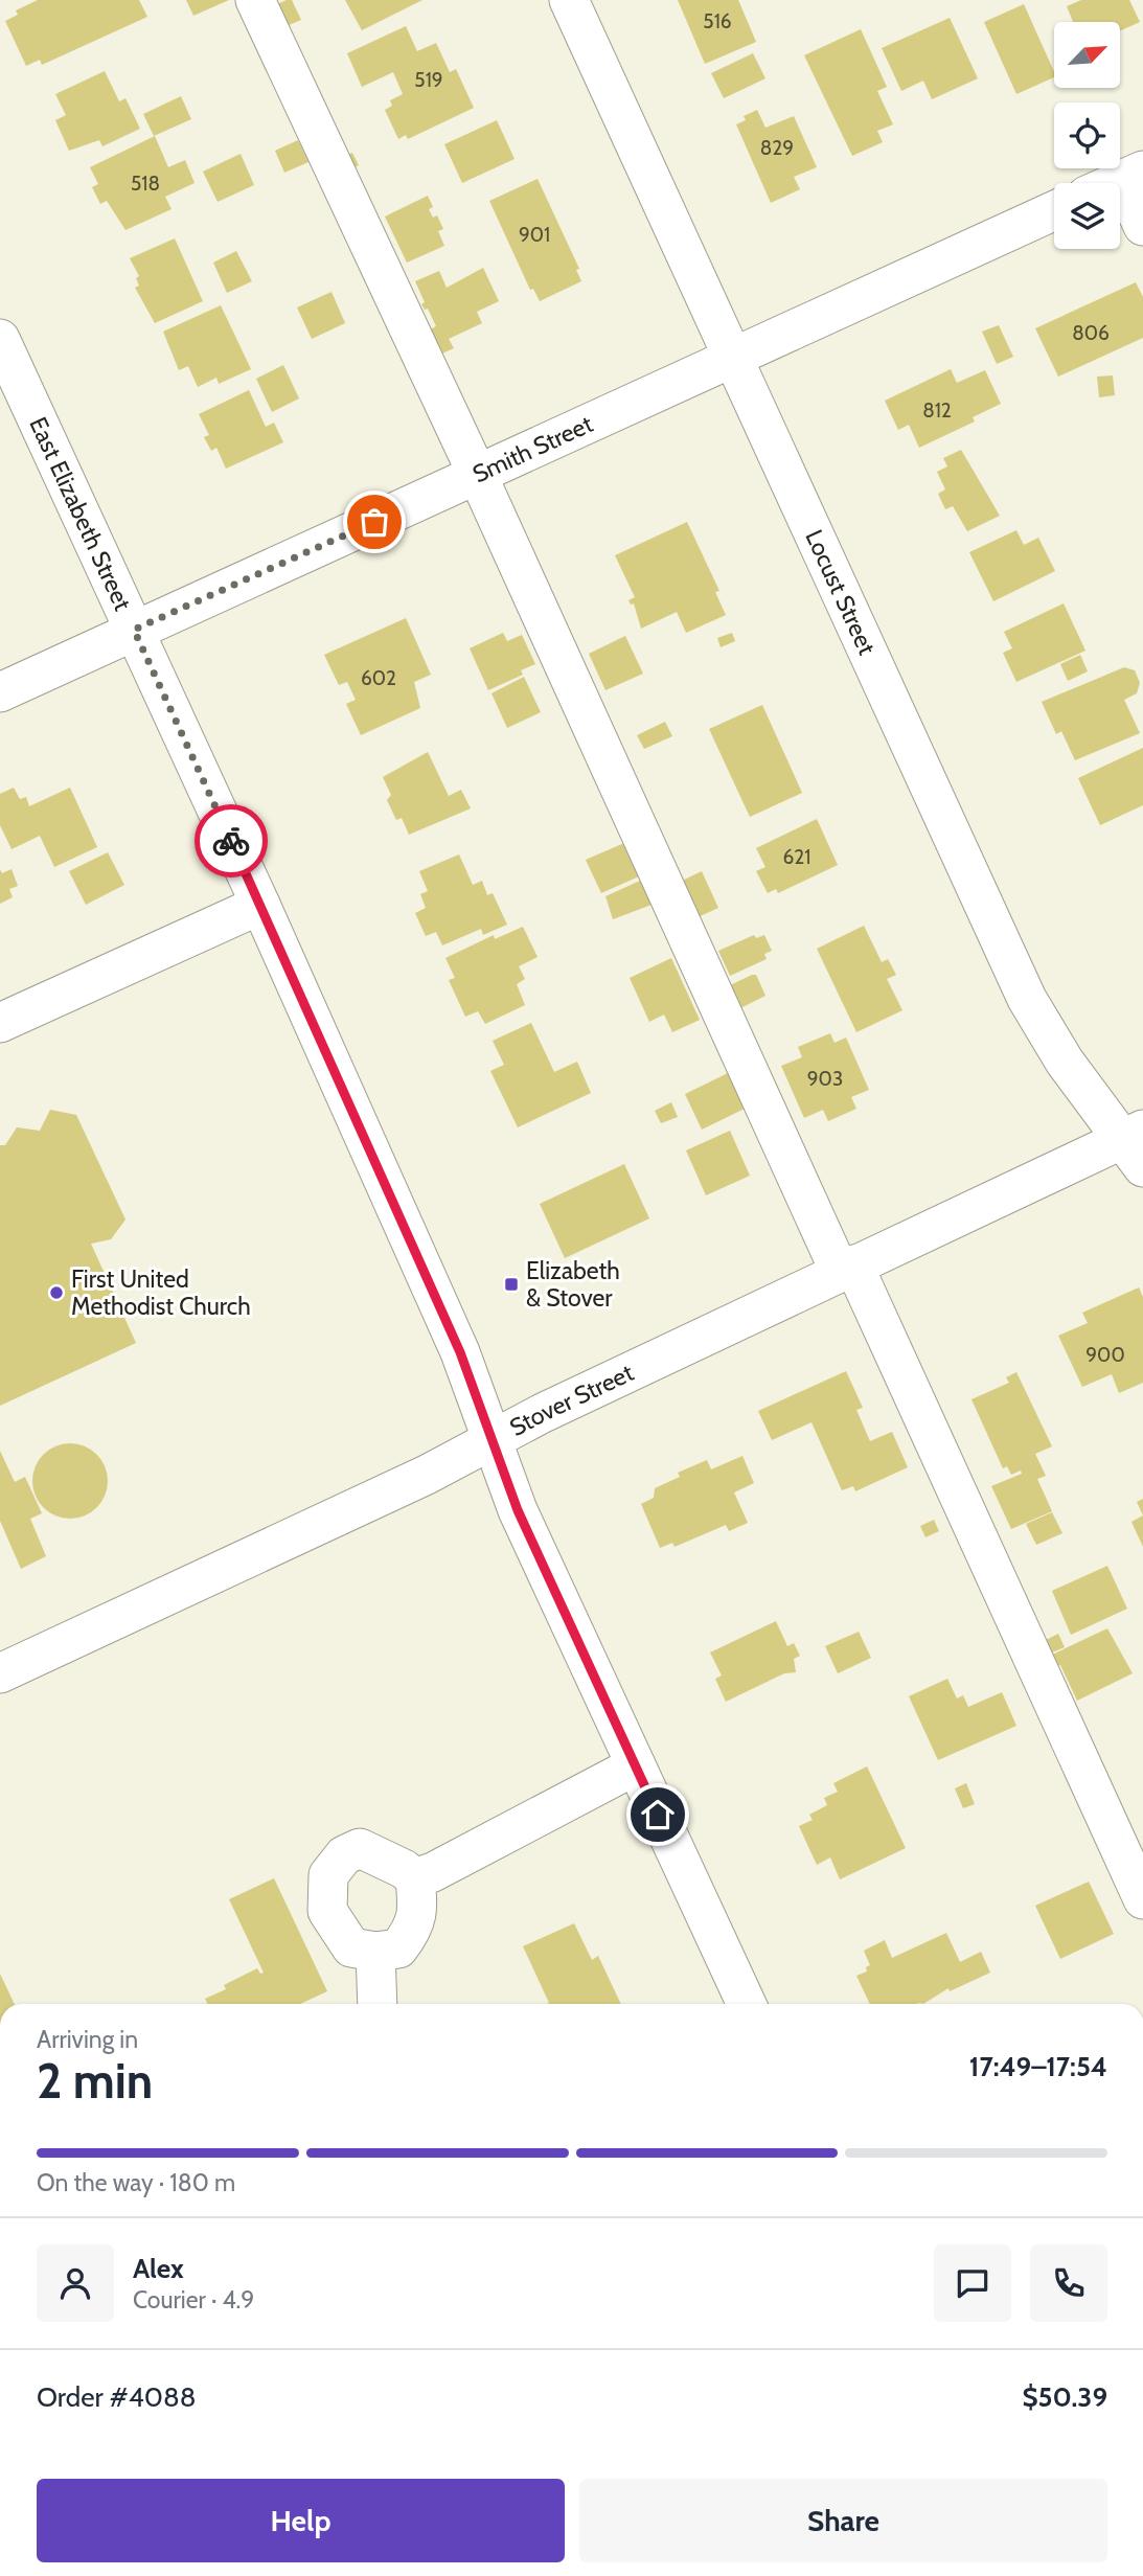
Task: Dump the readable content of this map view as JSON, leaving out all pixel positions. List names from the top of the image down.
{
  "streets": {
    "street": [
      "Smith Street",
      "East Elizabeth Street",
      "Locust Street",
      "Stover Street"
    ]
  },
  "crossings": [
    ["Smith Street", "East Elizabeth Street"],
    ["Smith Street", "Locust Street"],
    ["East Elizabeth Street", "Stover Street"],
    ["Locust Street", "Stover Street"]
  ],
  "places": {
    "transit": ["Elizabeth & Stover"],
    "other": ["First United Methodist Church"]
  },
  "house_numbers": [
    "516",
    "519",
    "829",
    "518",
    "901",
    "806",
    "812",
    "602",
    "621",
    "903",
    "900"
  ],
  "north": "top right",
  "page": {
    "heading": ["2 min", "Arriving in", "17:49–17:54"],
    "panel": [
      "Alex",
      "Courier · 4.9",
      "Order #4088",
      "$50.39"
    ],
    "bar": "On the way · 180 m",
    "buttons": ["Help", "Share"]
  }
}
